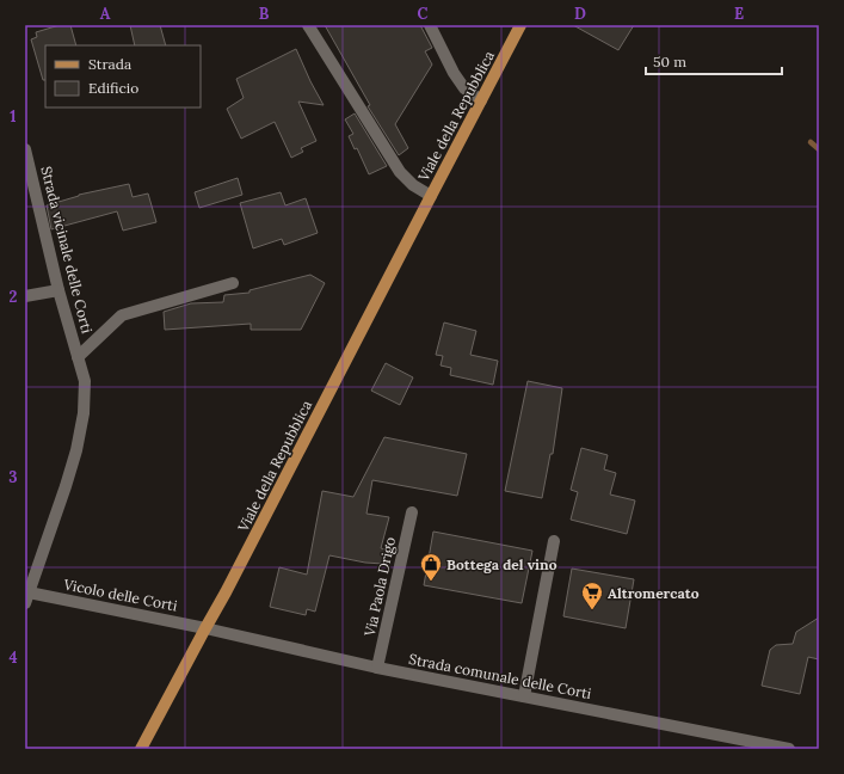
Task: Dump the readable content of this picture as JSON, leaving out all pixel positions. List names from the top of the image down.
{
  "streets": {
    "main road": ["Viale della Repubblica"],
    "street": [
      "Strada vicinale delle Corti",
      "Via Paola Drigo",
      "Vicolo delle Corti",
      "Strada comunale delle Corti"
    ]
  },
  "crossings": [
    ["Viale della Repubblica", "Vicolo delle Corti"],
    ["Viale della Repubblica", "Strada comunale delle Corti"],
    ["Strada vicinale delle Corti", "Vicolo delle Corti"],
    ["Via Paola Drigo", "Strada comunale delle Corti"],
    ["Vicolo delle Corti", "Strada comunale delle Corti"]
  ],
  "places": {
    "shop": ["Bottega del vino"],
    "supermarket": ["Altromercato"]
  },
  "legend": ["Strada", "Edificio"],
  "scale_bar": "50 m",
  "grid": {
    "columns": [
      "A",
      "B",
      "C",
      "D",
      "E"
    ],
    "rows": [
      "1",
      "2",
      "3",
      "4"
    ]
  }
}
